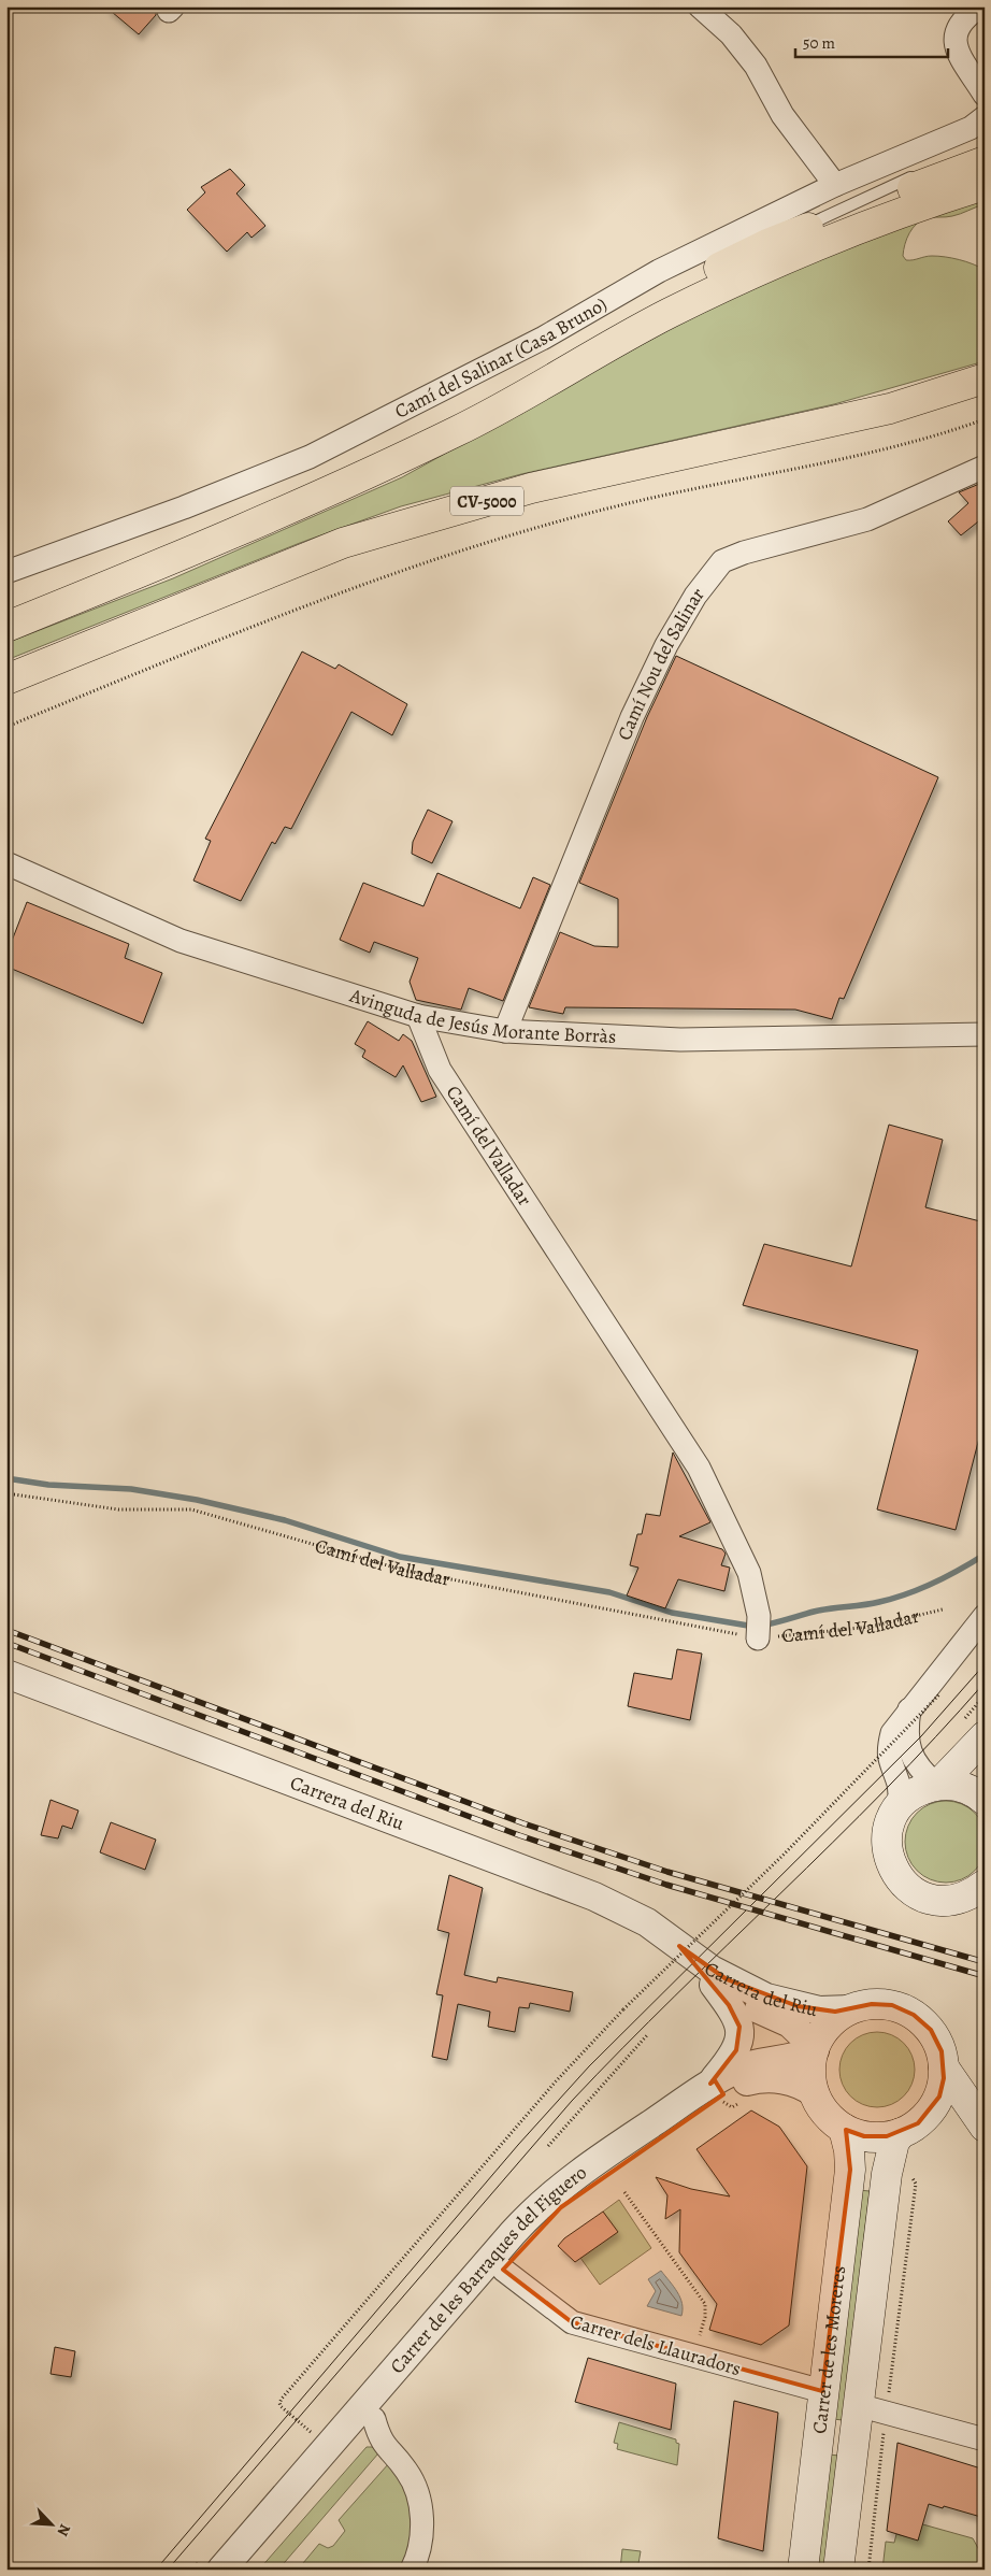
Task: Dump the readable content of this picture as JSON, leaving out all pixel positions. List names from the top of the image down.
{
  "streets": {
    "highway": ["CV-5000"],
    "main road": ["Carrer de les Moreres"],
    "street": [
      "Camí del Salinar (Casa Bruno)",
      "Camí Nou del Salinar",
      "Avinguda de Jesús Morante Borràs",
      "Camí del Valladar",
      "Carrera del Riu",
      "Carrer de les Barraques del Figuero",
      "Carrer dels Llauradors"
    ]
  },
  "crossings": [
    ["Camí Nou del Salinar", "Avinguda de Jesús Morante Borràs"],
    ["Avinguda de Jesús Morante Borràs", "Camí del Valladar"],
    ["Carrera del Riu", "Carrer de les Barraques del Figuero"],
    ["Carrera del Riu", "Carrer de les Moreres"],
    ["Carrer de les Barraques del Figuero", "Carrer dels Llauradors"],
    ["Carrer de les Barraques del Figuero", "Carrer de les Moreres"],
    ["Carrer dels Llauradors", "Carrer de les Moreres"]
  ],
  "scale_bar": "50 m",
  "north": "bottom right"
}
